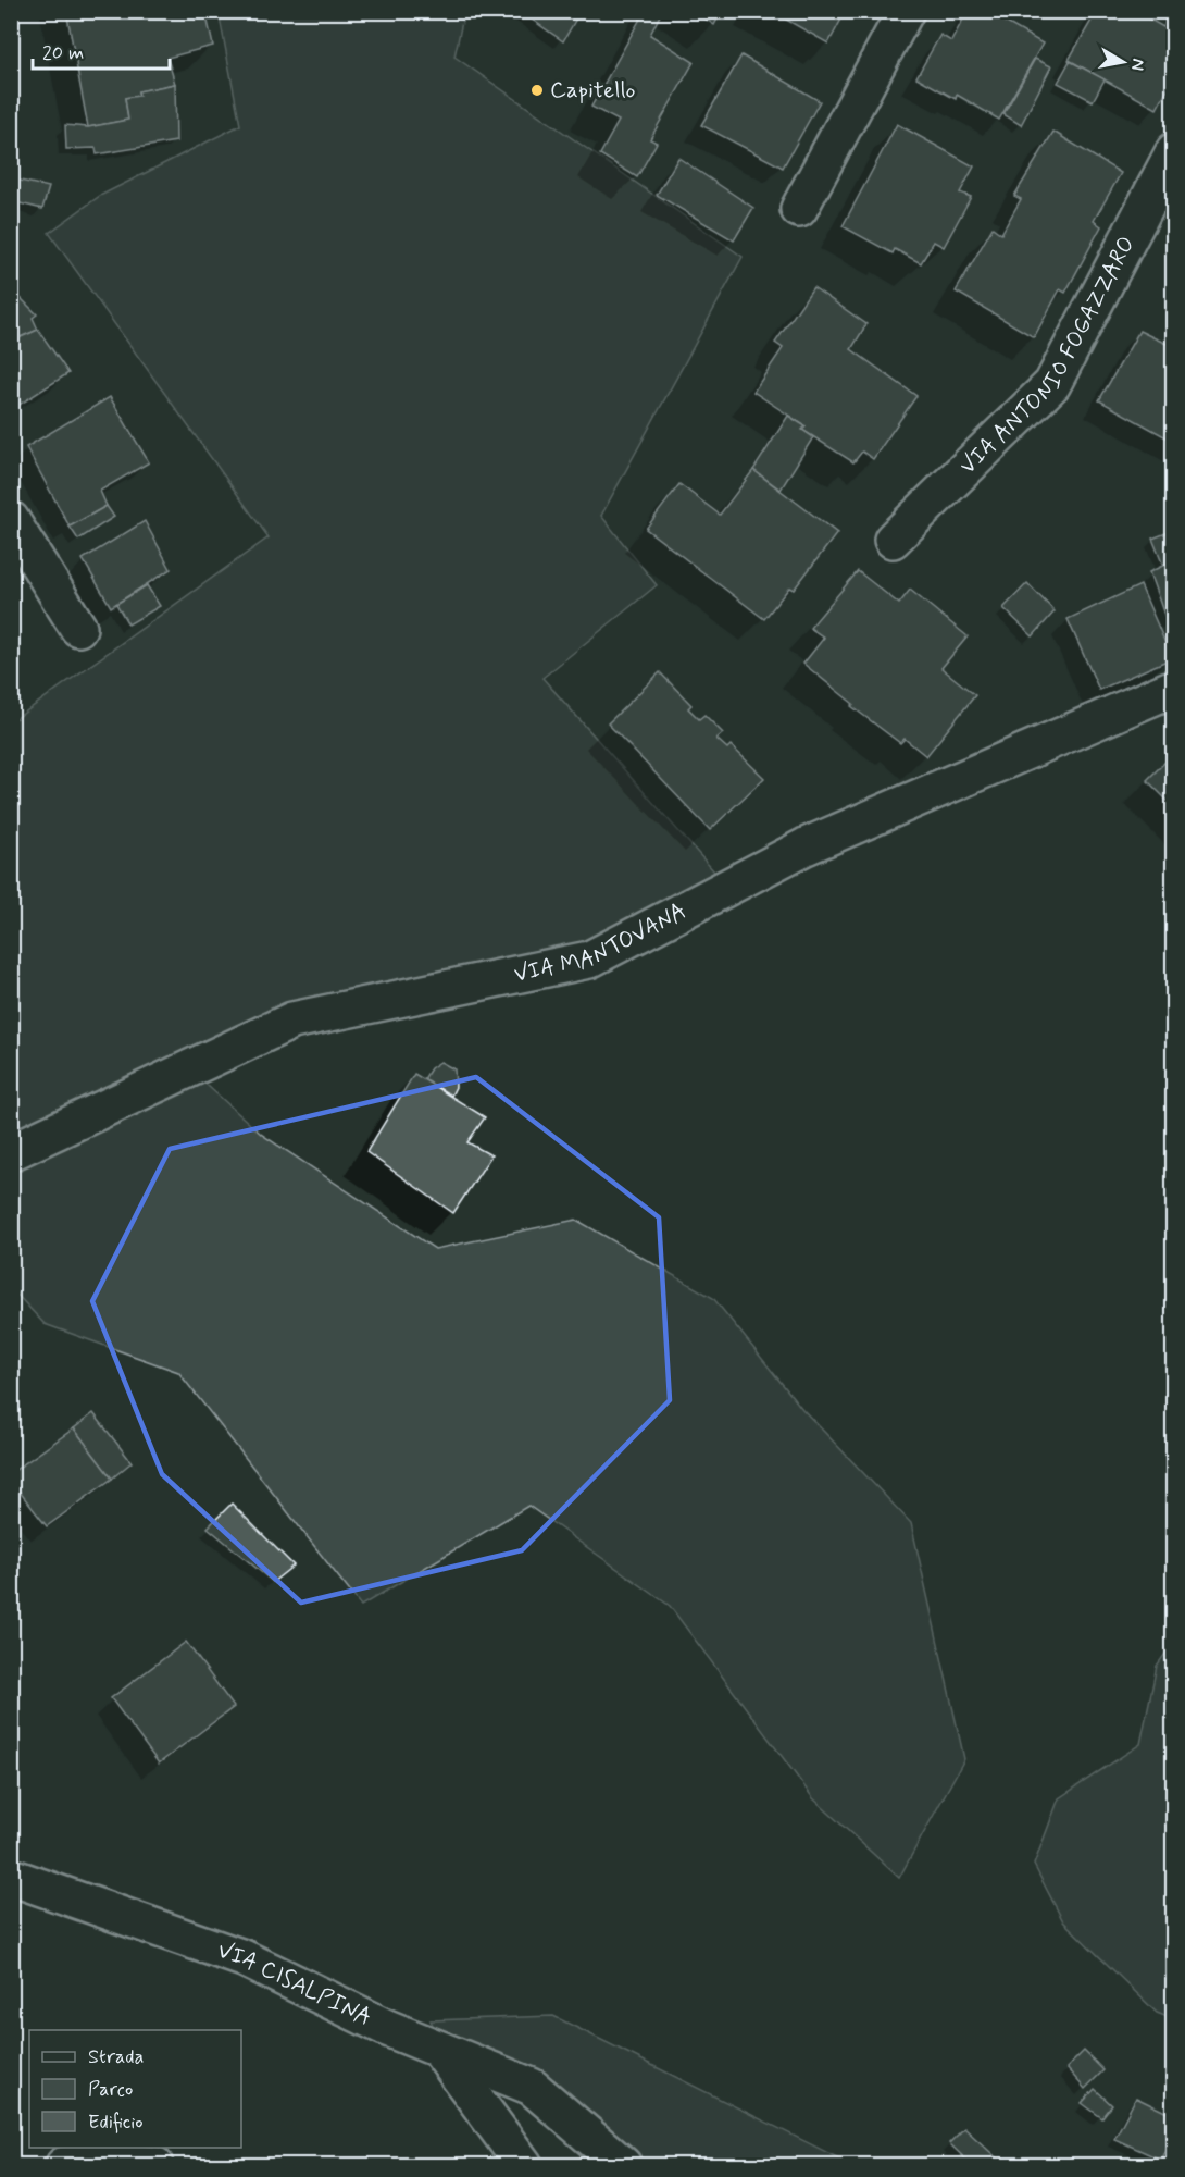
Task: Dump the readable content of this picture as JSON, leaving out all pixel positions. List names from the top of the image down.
{
  "streets": {
    "street": ["VIA ANTONIO FOGAZZARO", "VIA MANTOVANA", "VIA CISALPINA"]
  },
  "places": ["Capitello"],
  "legend": ["Strada", "Parco", "Edificio"],
  "scale_bar": "20 m",
  "north": "right"
}
